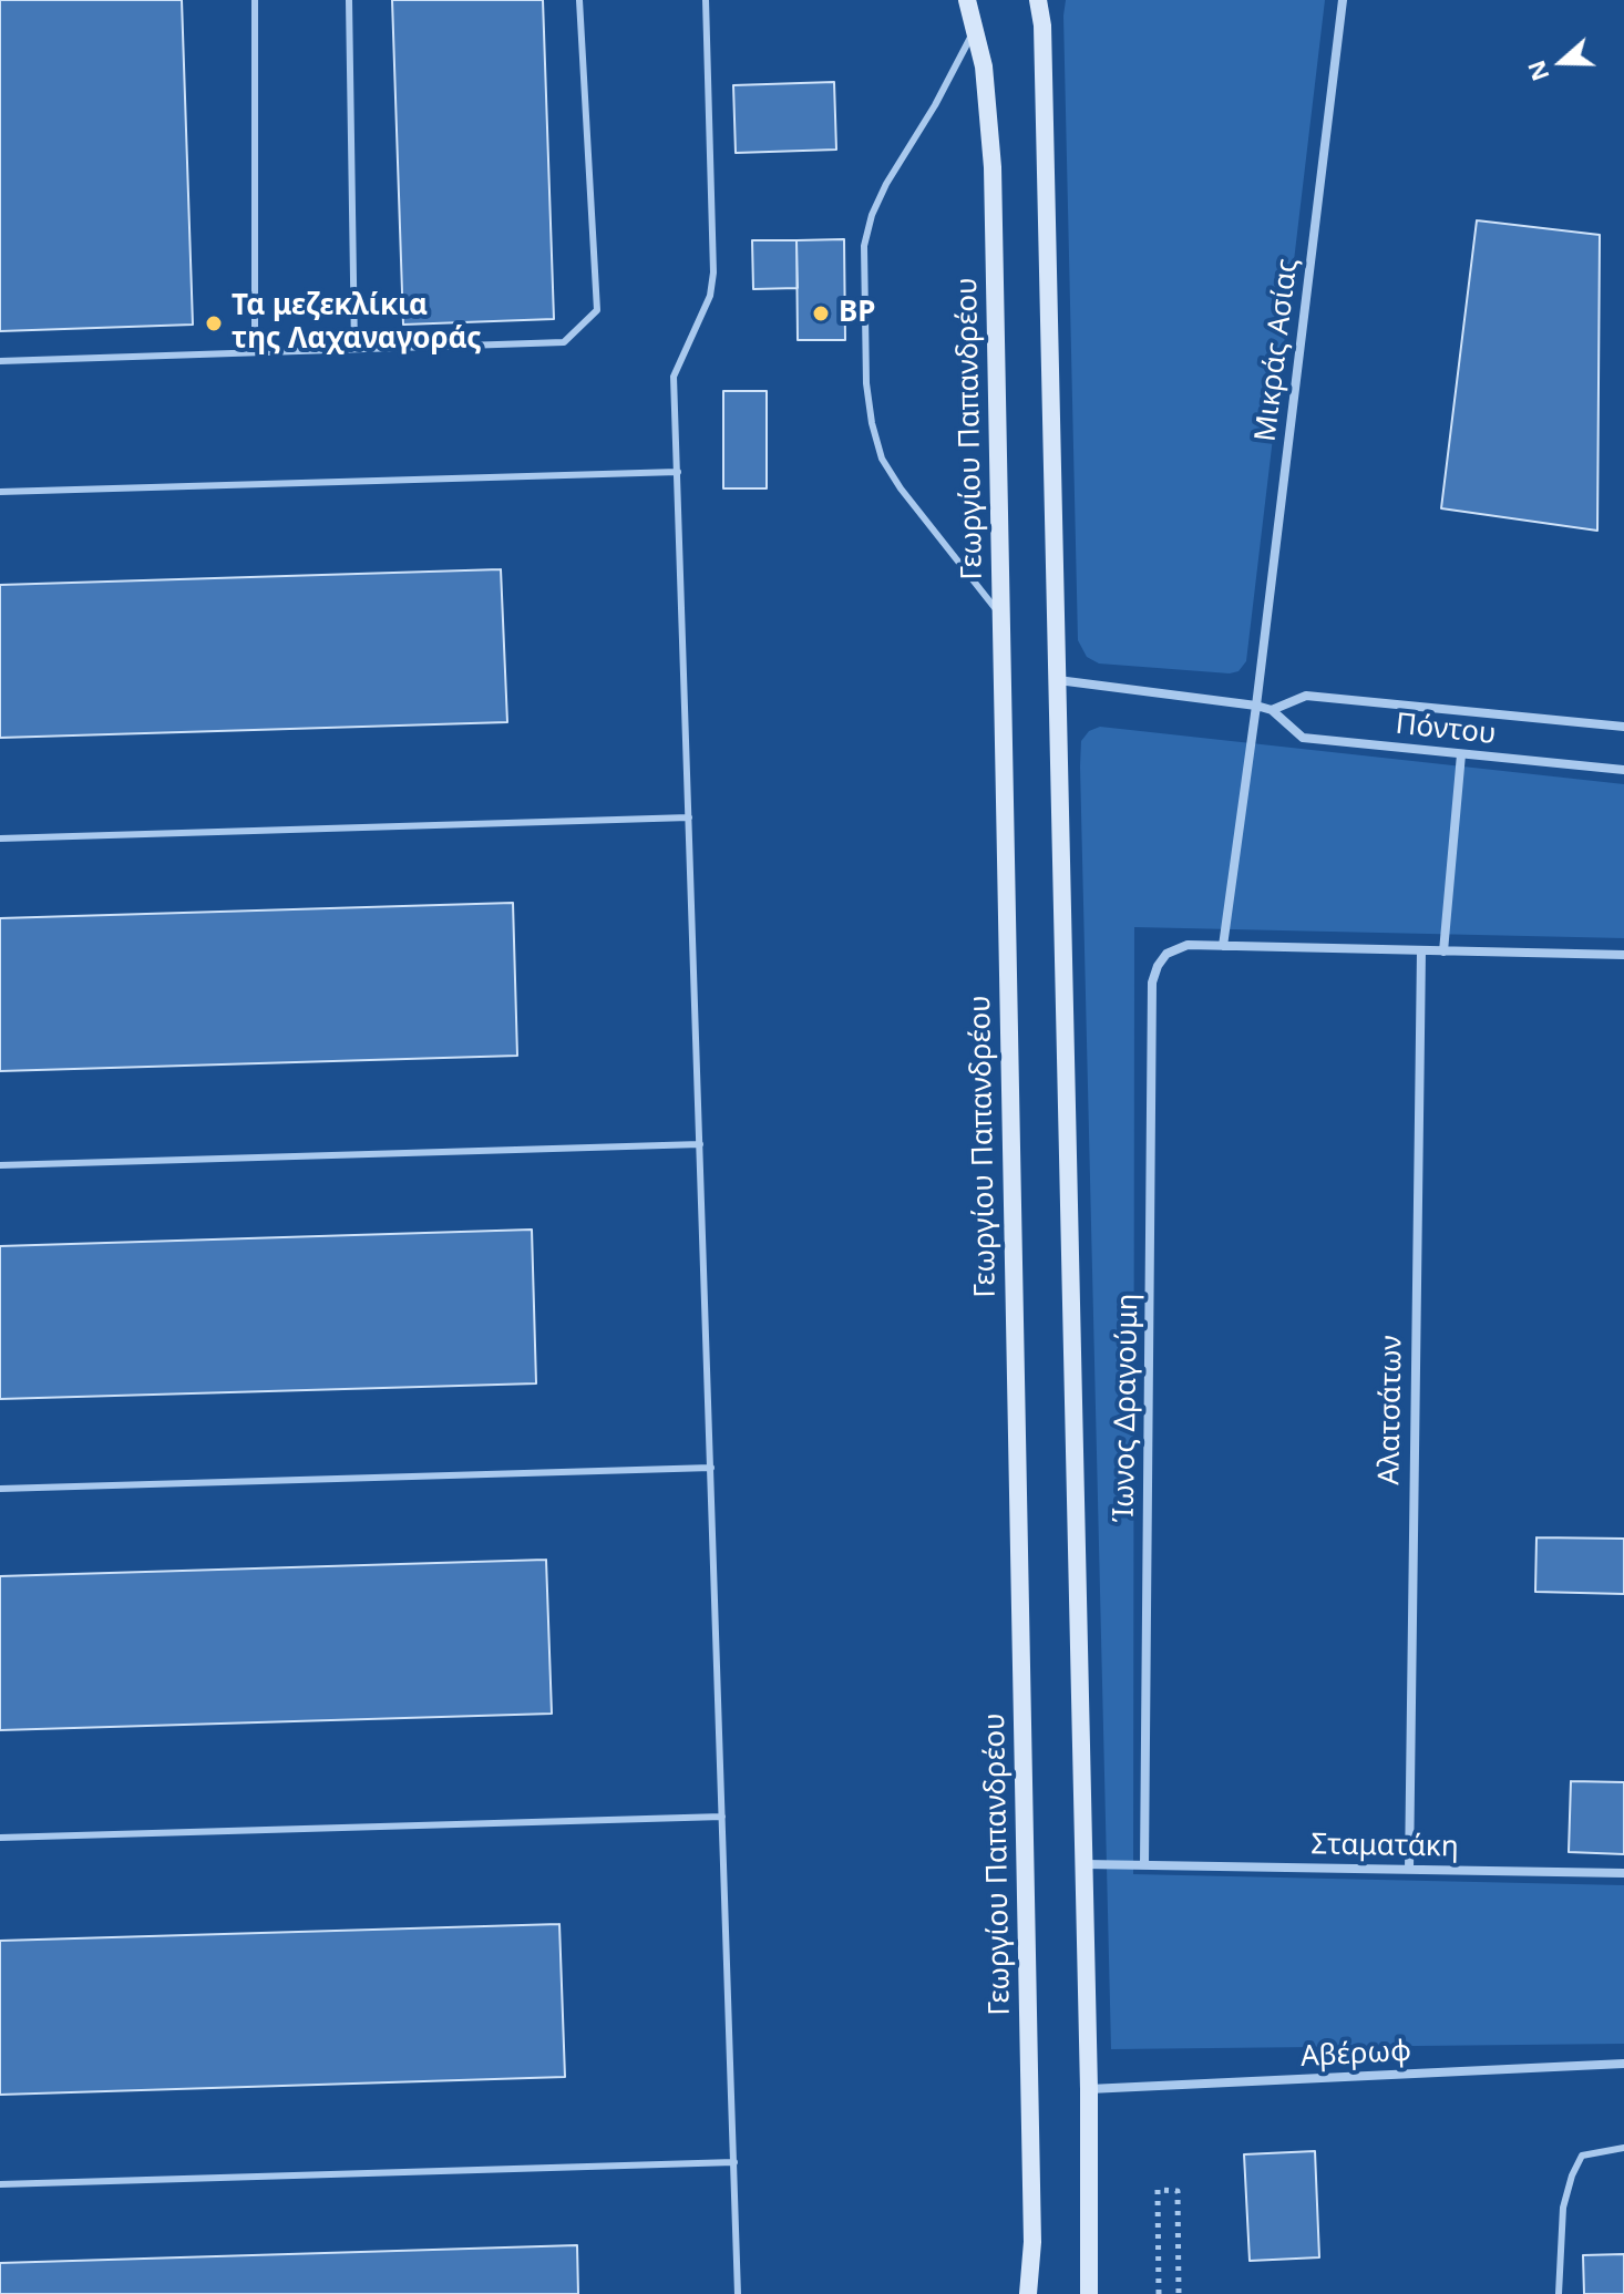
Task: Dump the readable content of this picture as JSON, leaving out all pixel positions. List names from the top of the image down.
{
  "streets": {
    "street": [
      "Μικράς Ασίας",
      "Γεωργίου Παπανδρέου",
      "Πόντου",
      "Ίωνος Δραγούμη",
      "Αλατσάτων",
      "Σταματάκη",
      "Αβέρωφ"
    ]
  },
  "crossings": [
    ["Μικράς Ασίας", "Πόντου"],
    ["Μικράς Ασίας", "Ίωνος Δραγούμη"],
    ["Ίωνος Δραγούμη", "Σταματάκη"],
    ["Αλατσάτων", "Σταματάκη"]
  ],
  "places": ["BP", "Τα μεζεκλίκια της Λαχαναγοράς"],
  "north": "left"
}
